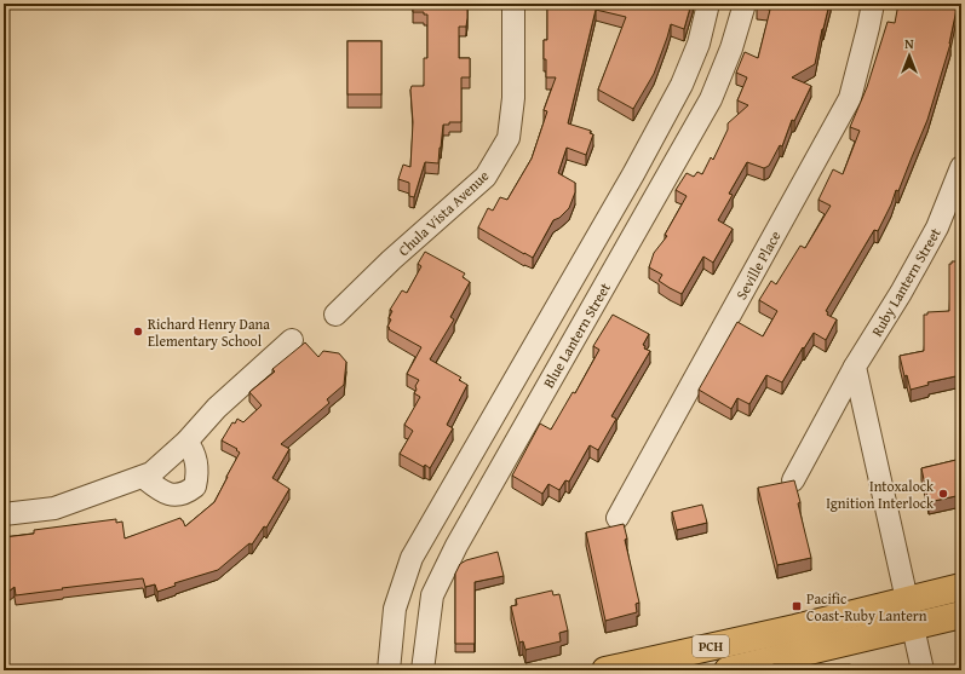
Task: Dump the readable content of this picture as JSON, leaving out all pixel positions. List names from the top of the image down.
{
  "streets": {
    "highway": ["PCH"],
    "street": [
      "Chula Vista Avenue",
      "Seville Place",
      "Ruby Lantern Street",
      "Blue Lantern Street"
    ]
  },
  "places": {
    "other": ["Richard Henry Dana Elementary School", "Intoxalock Ignition Interlock"],
    "transit": ["Pacific Coast-Ruby Lantern"]
  },
  "north": "top"
}
